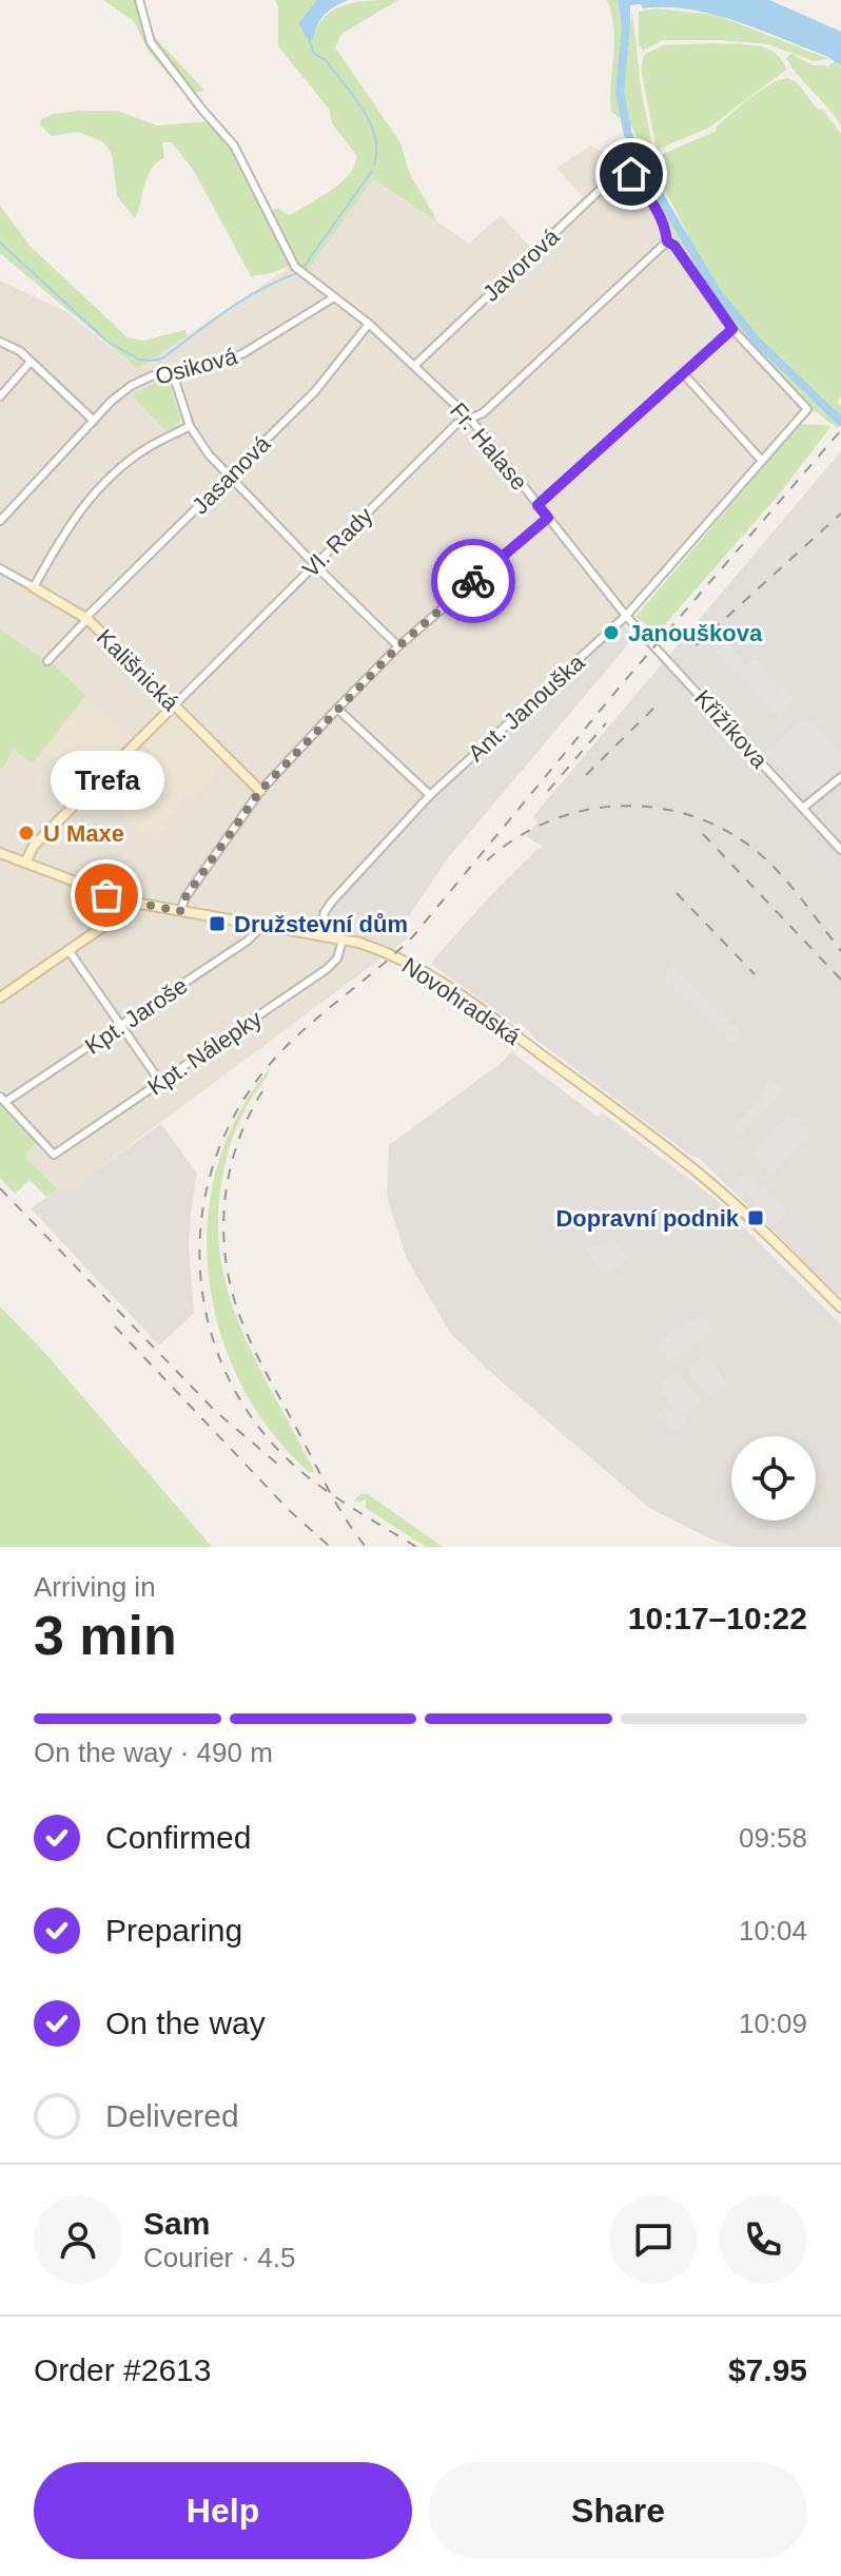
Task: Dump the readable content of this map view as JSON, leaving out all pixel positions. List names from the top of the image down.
{
  "streets": {
    "main road": ["Vl. Rady", "Kališnická", "Novohradská"],
    "street": [
      "Javorová",
      "Osiková",
      "Fr. Halase",
      "Jasanová",
      "Ant. Janouška",
      "Křižíkova",
      "Kpt. Jaroše",
      "Kpt. Nálepky"
    ]
  },
  "crossings": [
    ["Javorová", "Fr. Halase"],
    ["Javorová", "Vl. Rady"],
    ["Osiková", "Fr. Halase"],
    ["Fr. Halase", "Jasanová"],
    ["Fr. Halase", "Vl. Rady"],
    ["Fr. Halase", "Ant. Janouška"],
    ["Fr. Halase", "Křižíkova"],
    ["Jasanová", "Kališnická"],
    ["Vl. Rady", "Kališnická"],
    ["Vl. Rady", "Novohradská"],
    ["Ant. Janouška", "Novohradská"],
    ["Novohradská", "Kpt. Jaroše"],
    ["Novohradská", "Kpt. Nálepky"],
    ["Kpt. Jaroše", "Kpt. Nálepky"]
  ],
  "places": {
    "other": ["Janouškova", "U Maxe", "Trefa"],
    "transit": ["Družstevní dům", "Dopravní podnik"]
  },
  "page": {
    "bubble": "Trefa",
    "heading": ["3 min", "Arriving in", "10:17–10:22"],
    "panel": [
      "Sam",
      "Courier · 4.5",
      "Order #2613",
      "$7.95"
    ],
    "bar": "On the way · 490 m",
    "list": [
      ["Confirmed", "09:58"],
      ["Preparing", "10:04"],
      ["On the way", "10:09"],
      "Delivered"
    ],
    "buttons": ["Help", "Share"]
  }
}
